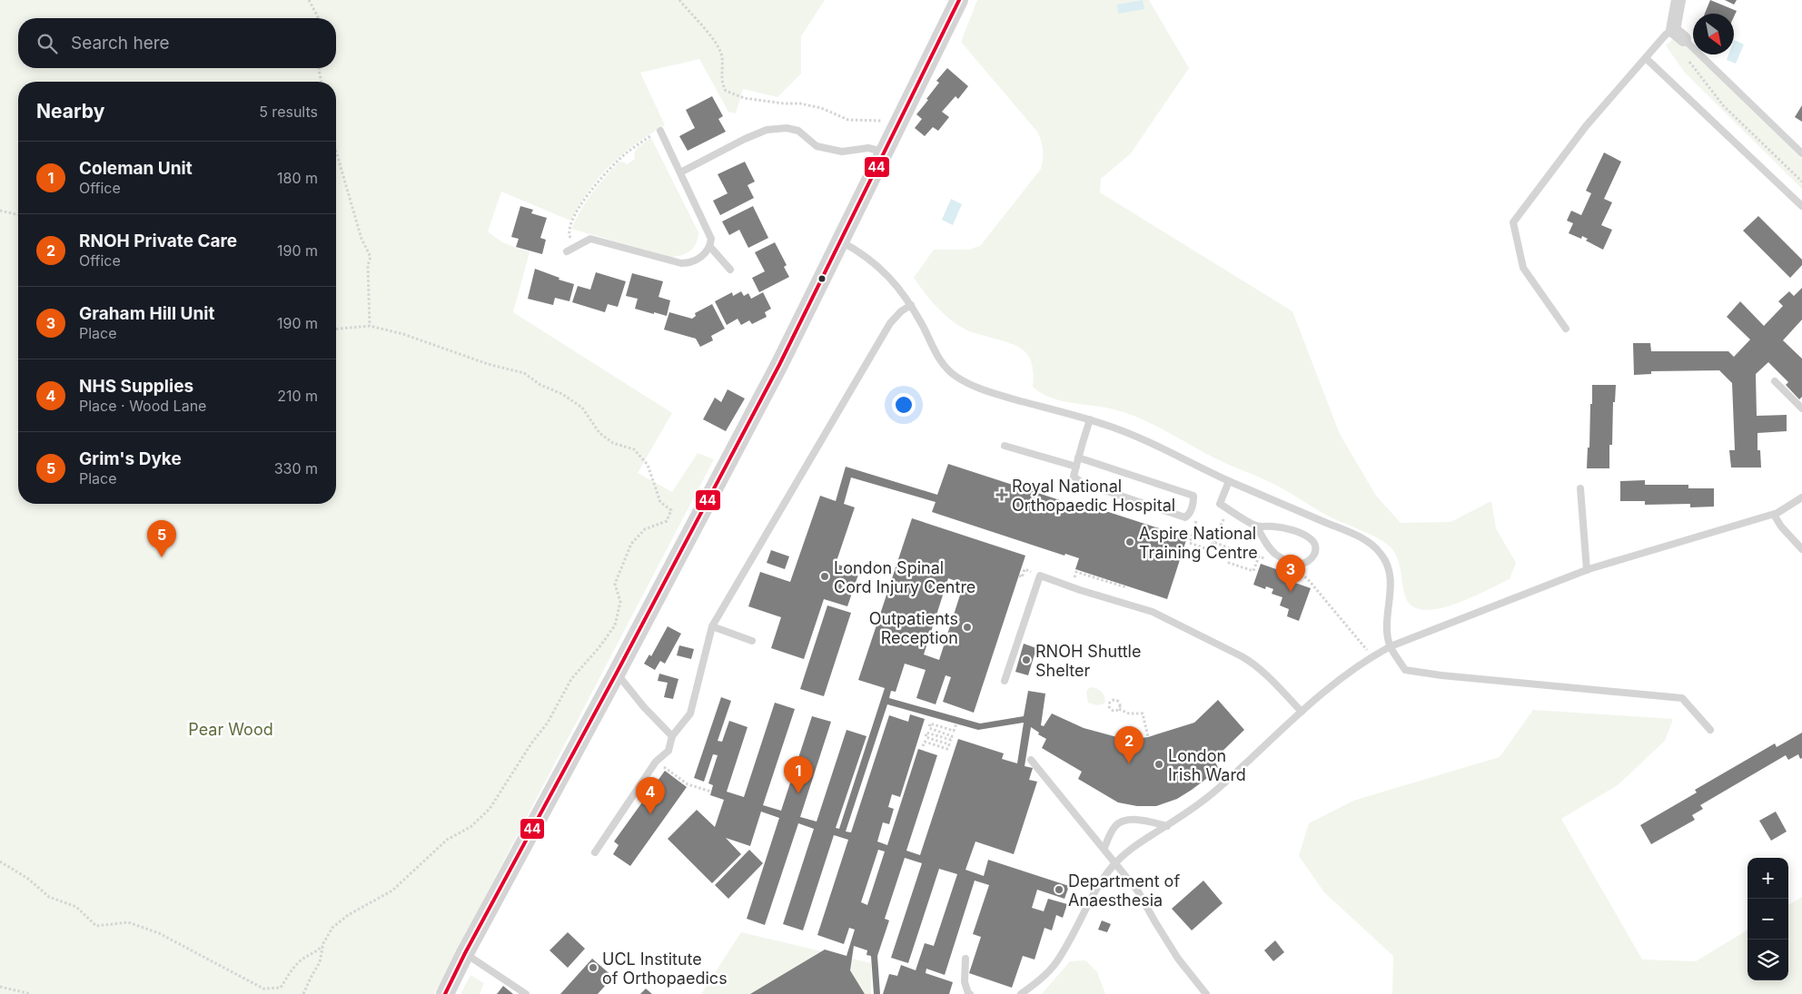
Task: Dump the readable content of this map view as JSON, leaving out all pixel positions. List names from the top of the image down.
{
  "parks": ["Pear Wood"],
  "places": {
    "health": ["Royal National Orthopaedic Hospital"],
    "other": [
      "Aspire National Training Centre",
      "London Spinal Cord Injury Centre",
      "Outpatients Reception",
      "RNOH Shuttle Shelter",
      "London Irish Ward",
      "Department of Anaesthesia",
      "UCL Institute of Orthopaedics"
    ]
  },
  "lines": ["transit line 44"],
  "north": "bottom right",
  "page": {
    "search": "Search here",
    "heading": ["Nearby", "5 results"],
    "list": [
      {
        "mark": "1",
        "name": "Coleman Unit",
        "note": "Office",
        "value": "180 m"
      },
      {
        "mark": "2",
        "name": "RNOH Private Care",
        "note": "Office",
        "value": "190 m"
      },
      {
        "mark": "3",
        "name": "Graham Hill Unit",
        "note": "Place",
        "value": "190 m"
      },
      {
        "mark": "4",
        "name": "NHS Supplies",
        "note": "Place · Wood Lane",
        "value": "210 m"
      },
      {
        "mark": "5",
        "name": "Grim's Dyke",
        "note": "Place",
        "value": "330 m"
      }
    ],
    "pins": [
      "5",
      "3",
      "2",
      "1",
      "4"
    ],
    "map_buttons": ["+", "−"]
  }
}
